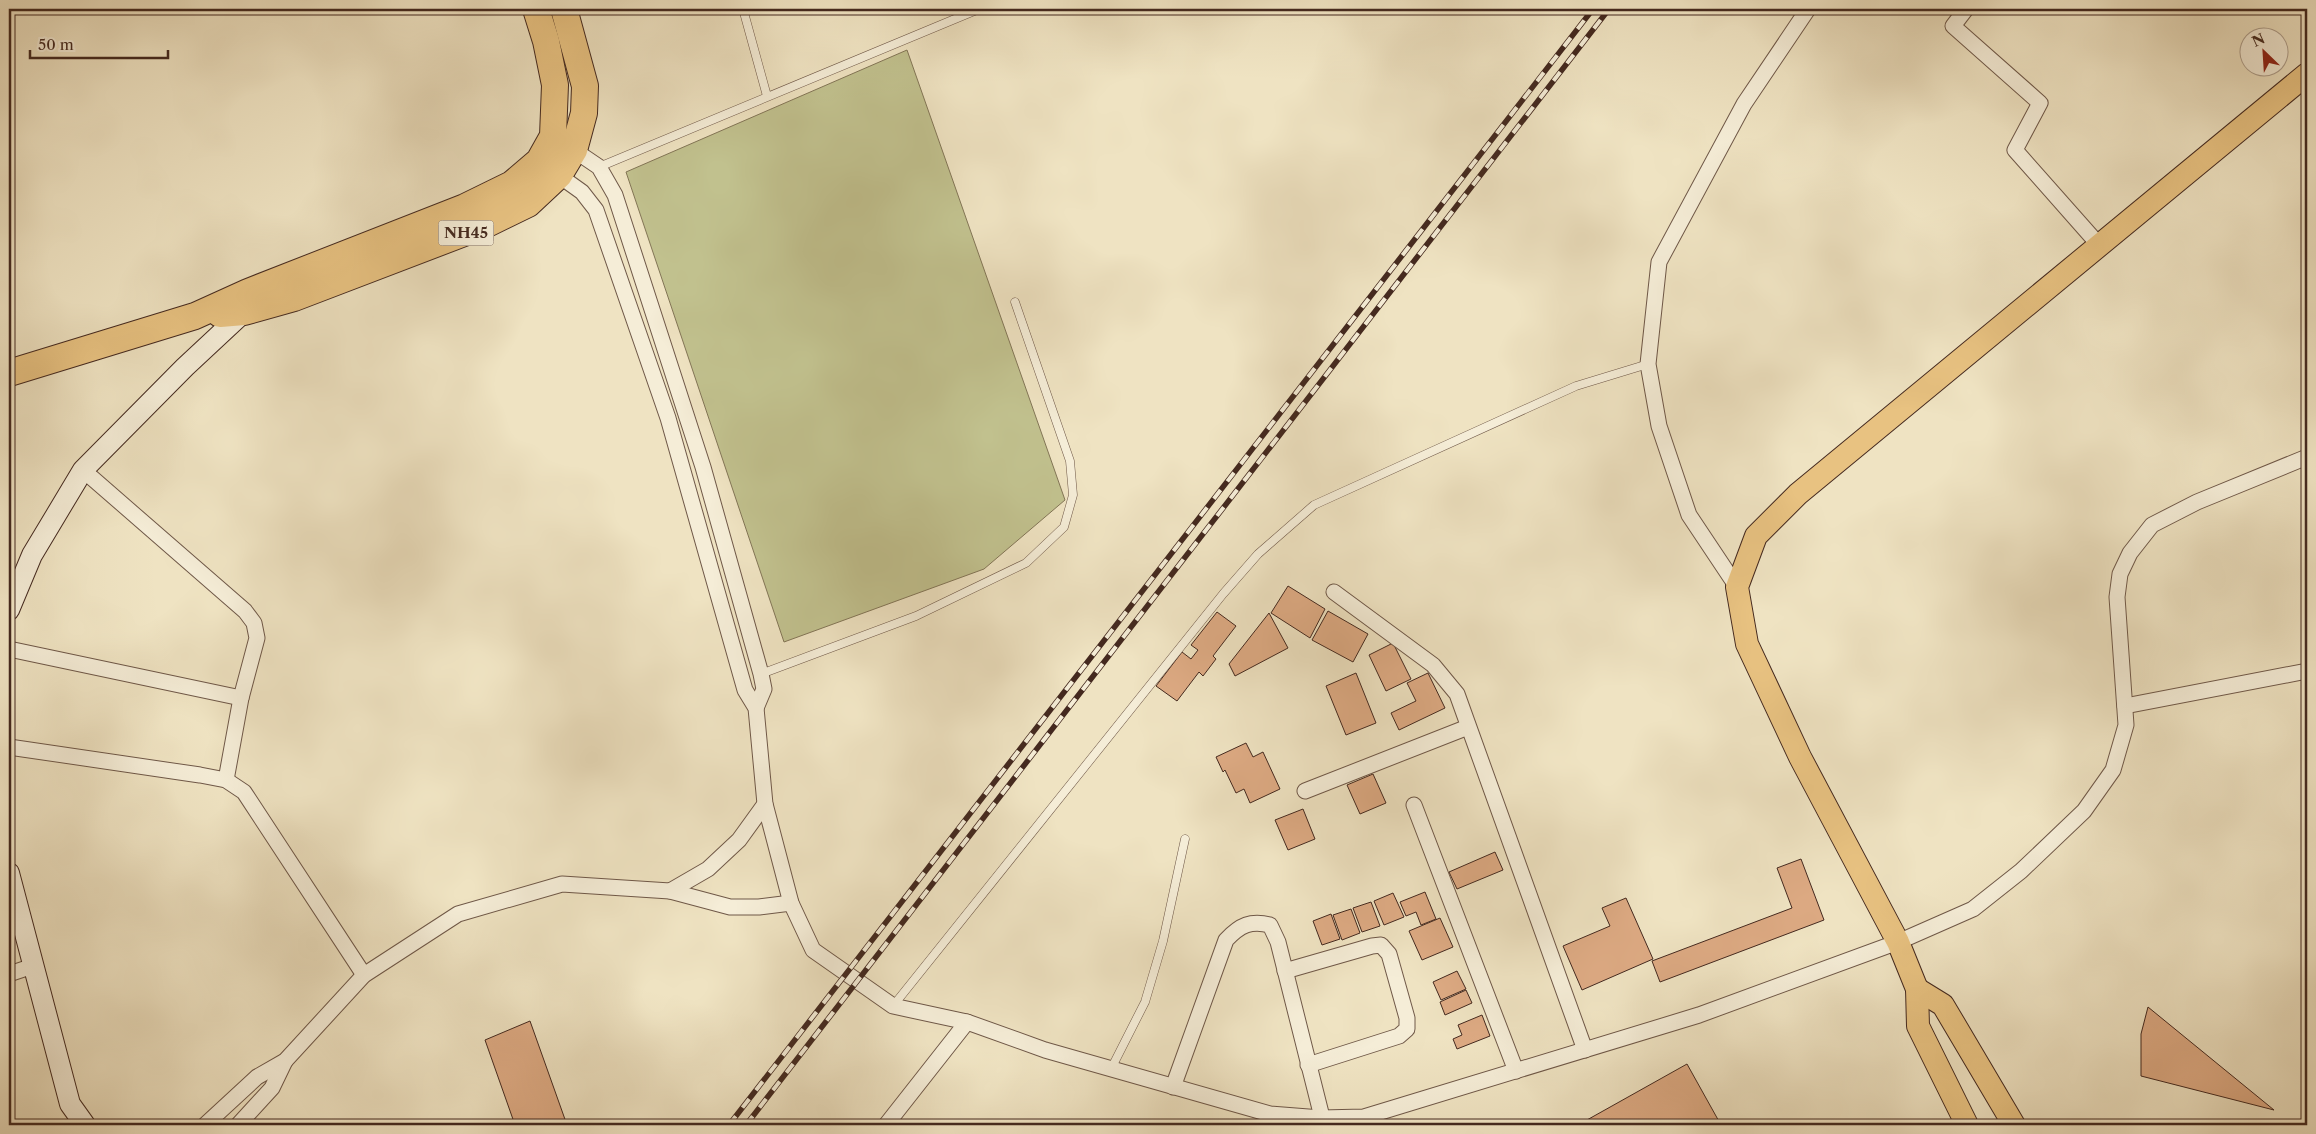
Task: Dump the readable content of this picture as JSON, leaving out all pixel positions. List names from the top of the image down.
{
  "streets": {
    "highway": ["NH45"]
  },
  "scale_bar": "50 m",
  "north": "top left"
}
